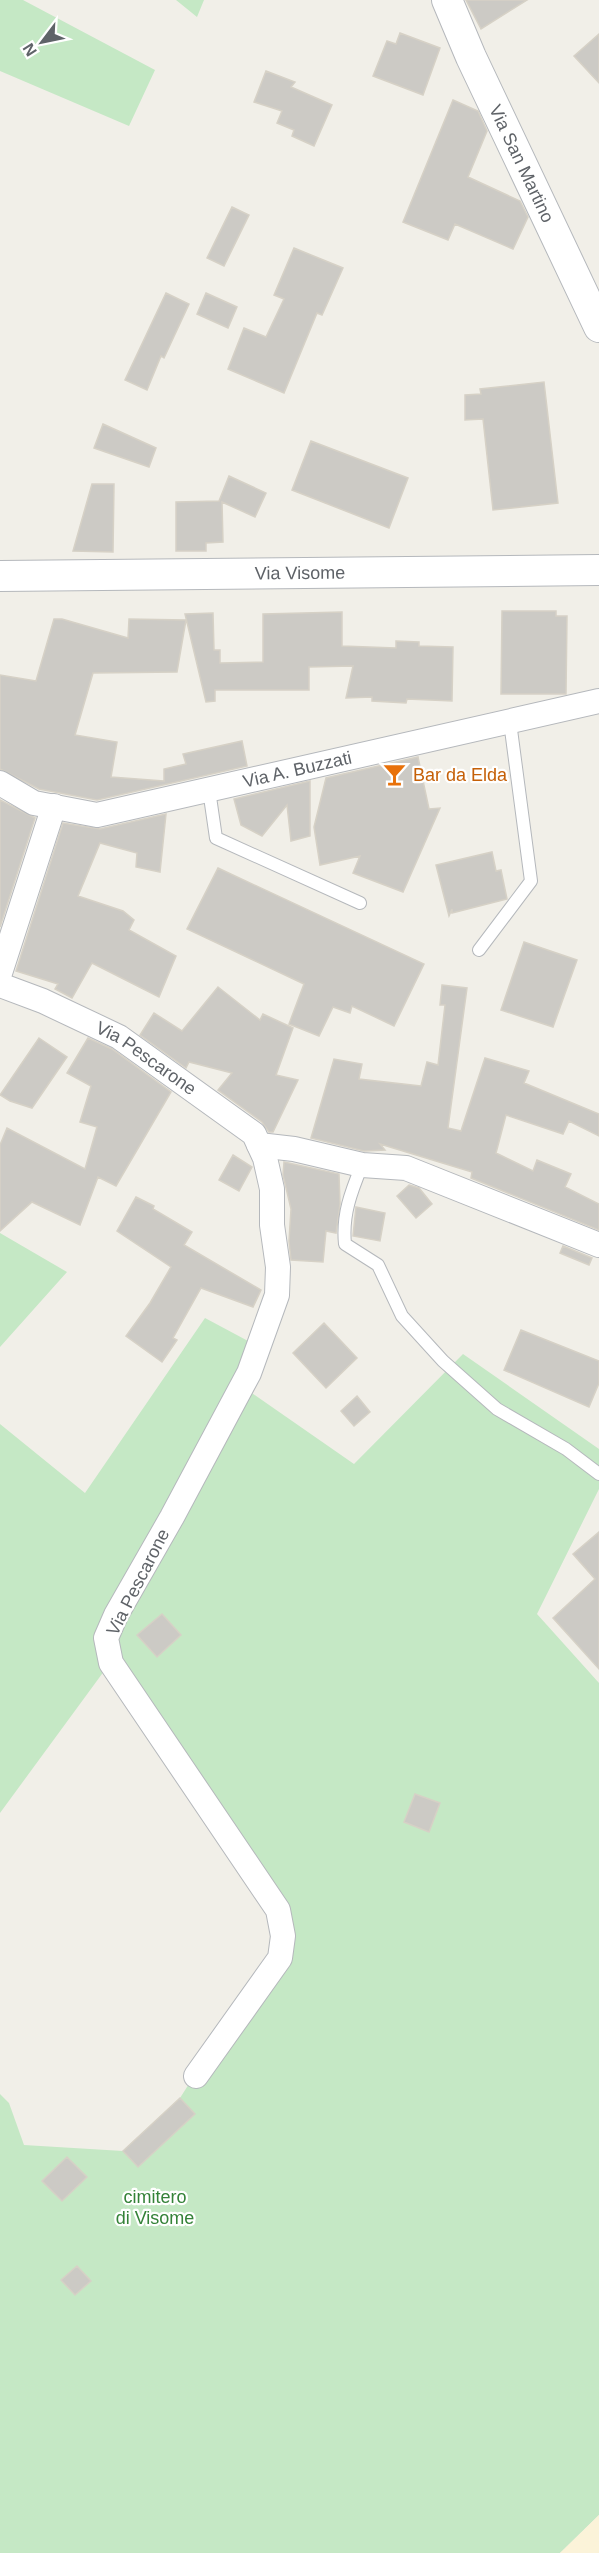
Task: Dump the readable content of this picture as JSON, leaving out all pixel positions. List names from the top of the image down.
{
  "streets": {
    "street": [
      "Via San Martino",
      "Via Visome",
      "Via A. Buzzati",
      "Via Pescarone"
    ]
  },
  "parks": ["cimitero di Visome"],
  "places": {
    "bar": ["Bar da Elda"]
  },
  "north": "bottom left"
}
